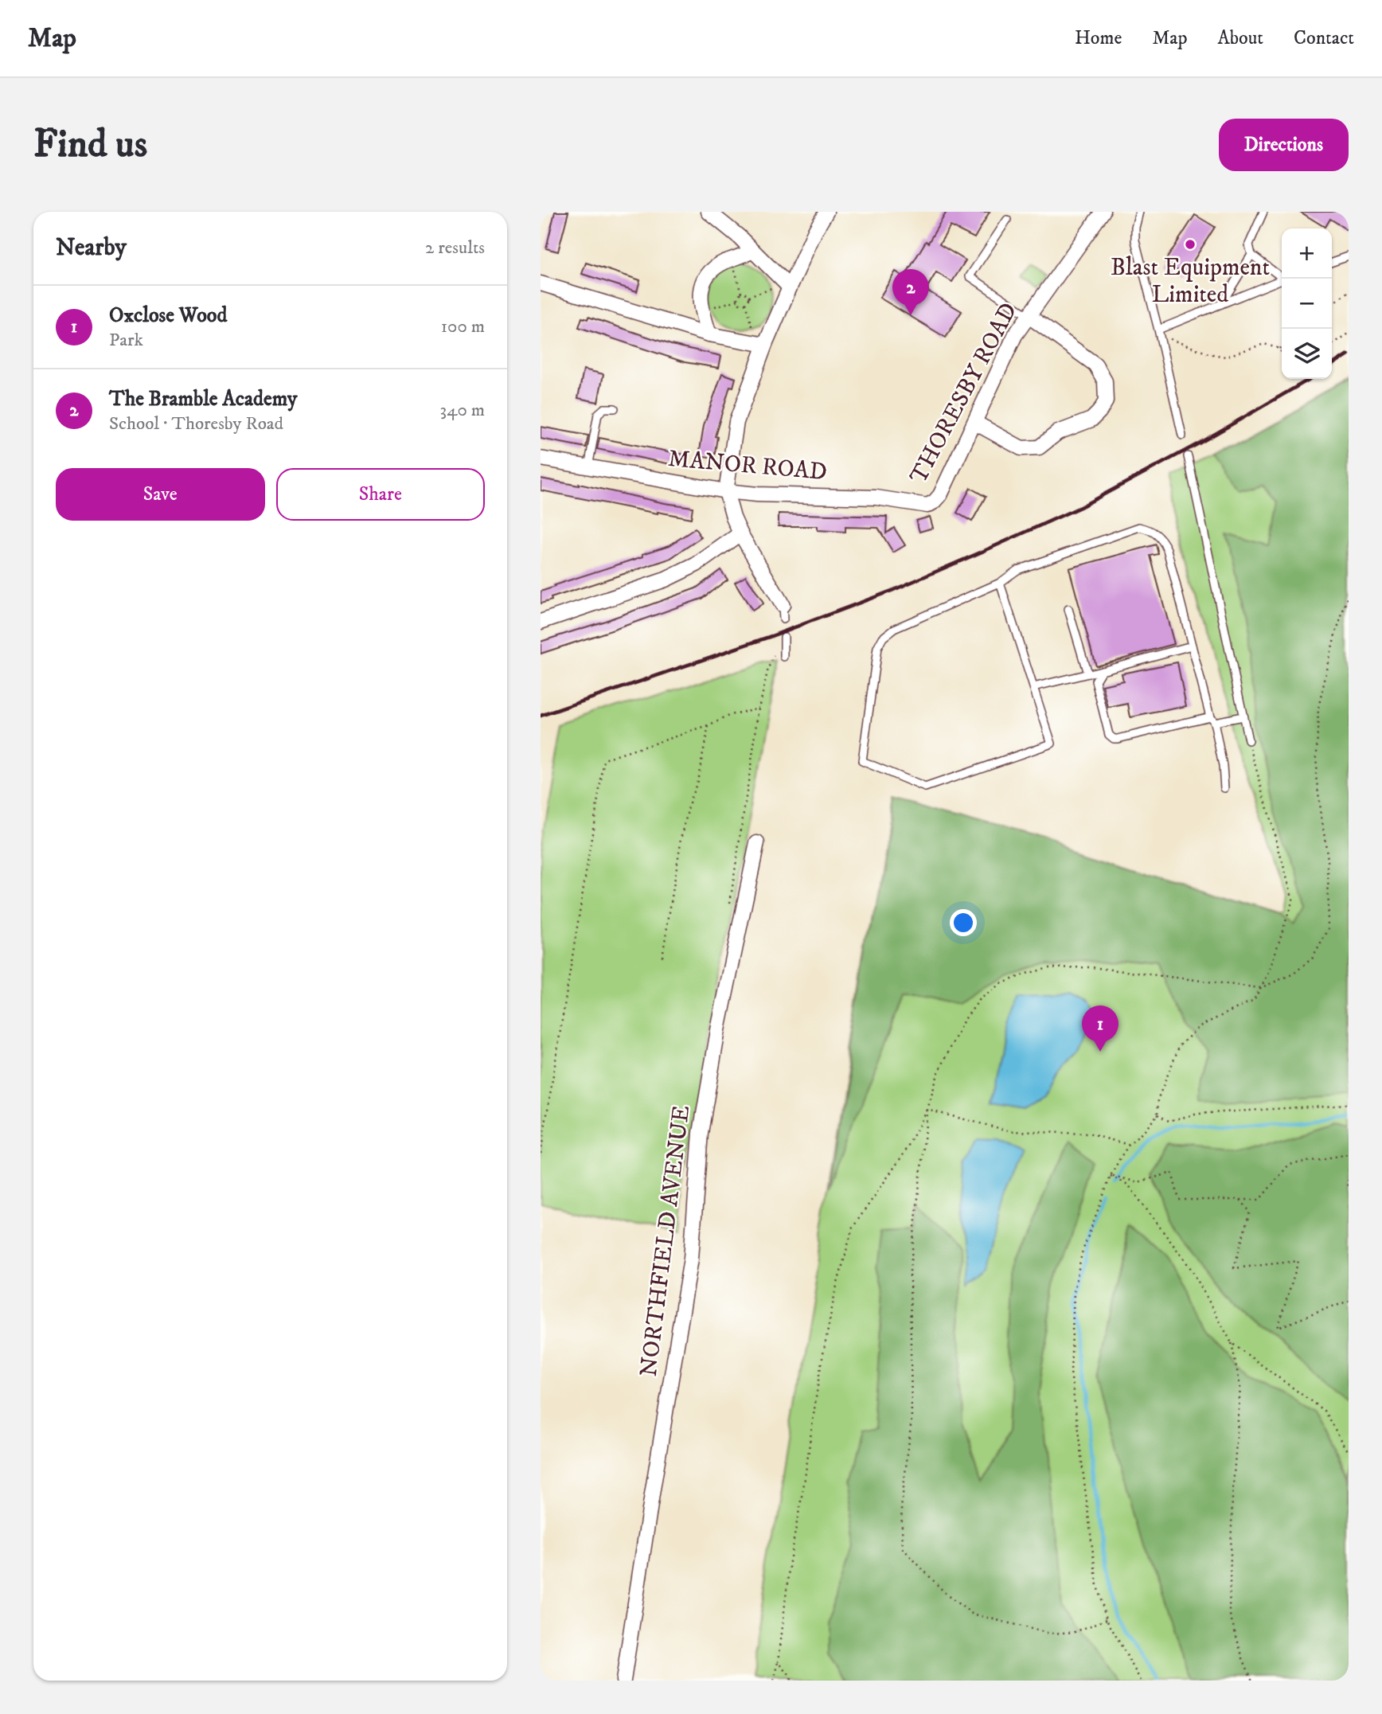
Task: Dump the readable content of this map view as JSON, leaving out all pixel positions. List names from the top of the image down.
{
  "streets": {
    "street": ["THORESBY ROAD", "MANOR ROAD", "NORTHFIELD AVENUE"]
  },
  "crossings": [
    ["THORESBY ROAD", "MANOR ROAD"]
  ],
  "places": ["Blast Equipment Limited"],
  "page": {
    "header": "Map",
    "nav": [
      "Home",
      "Map",
      "About",
      "Contact"
    ],
    "buttons": [
      "Directions",
      ["Save", "Share"]
    ],
    "title": "Find us",
    "heading": ["Nearby", "2 results"],
    "map_buttons": ["+", "−"],
    "pins": ["2", "1"],
    "list": [
      {
        "mark": "1",
        "name": "Oxclose Wood",
        "note": "Park",
        "value": "100 m"
      },
      {
        "mark": "2",
        "name": "The Bramble Academy",
        "note": "School · Thoresby Road",
        "value": "340 m"
      }
    ]
  }
}
